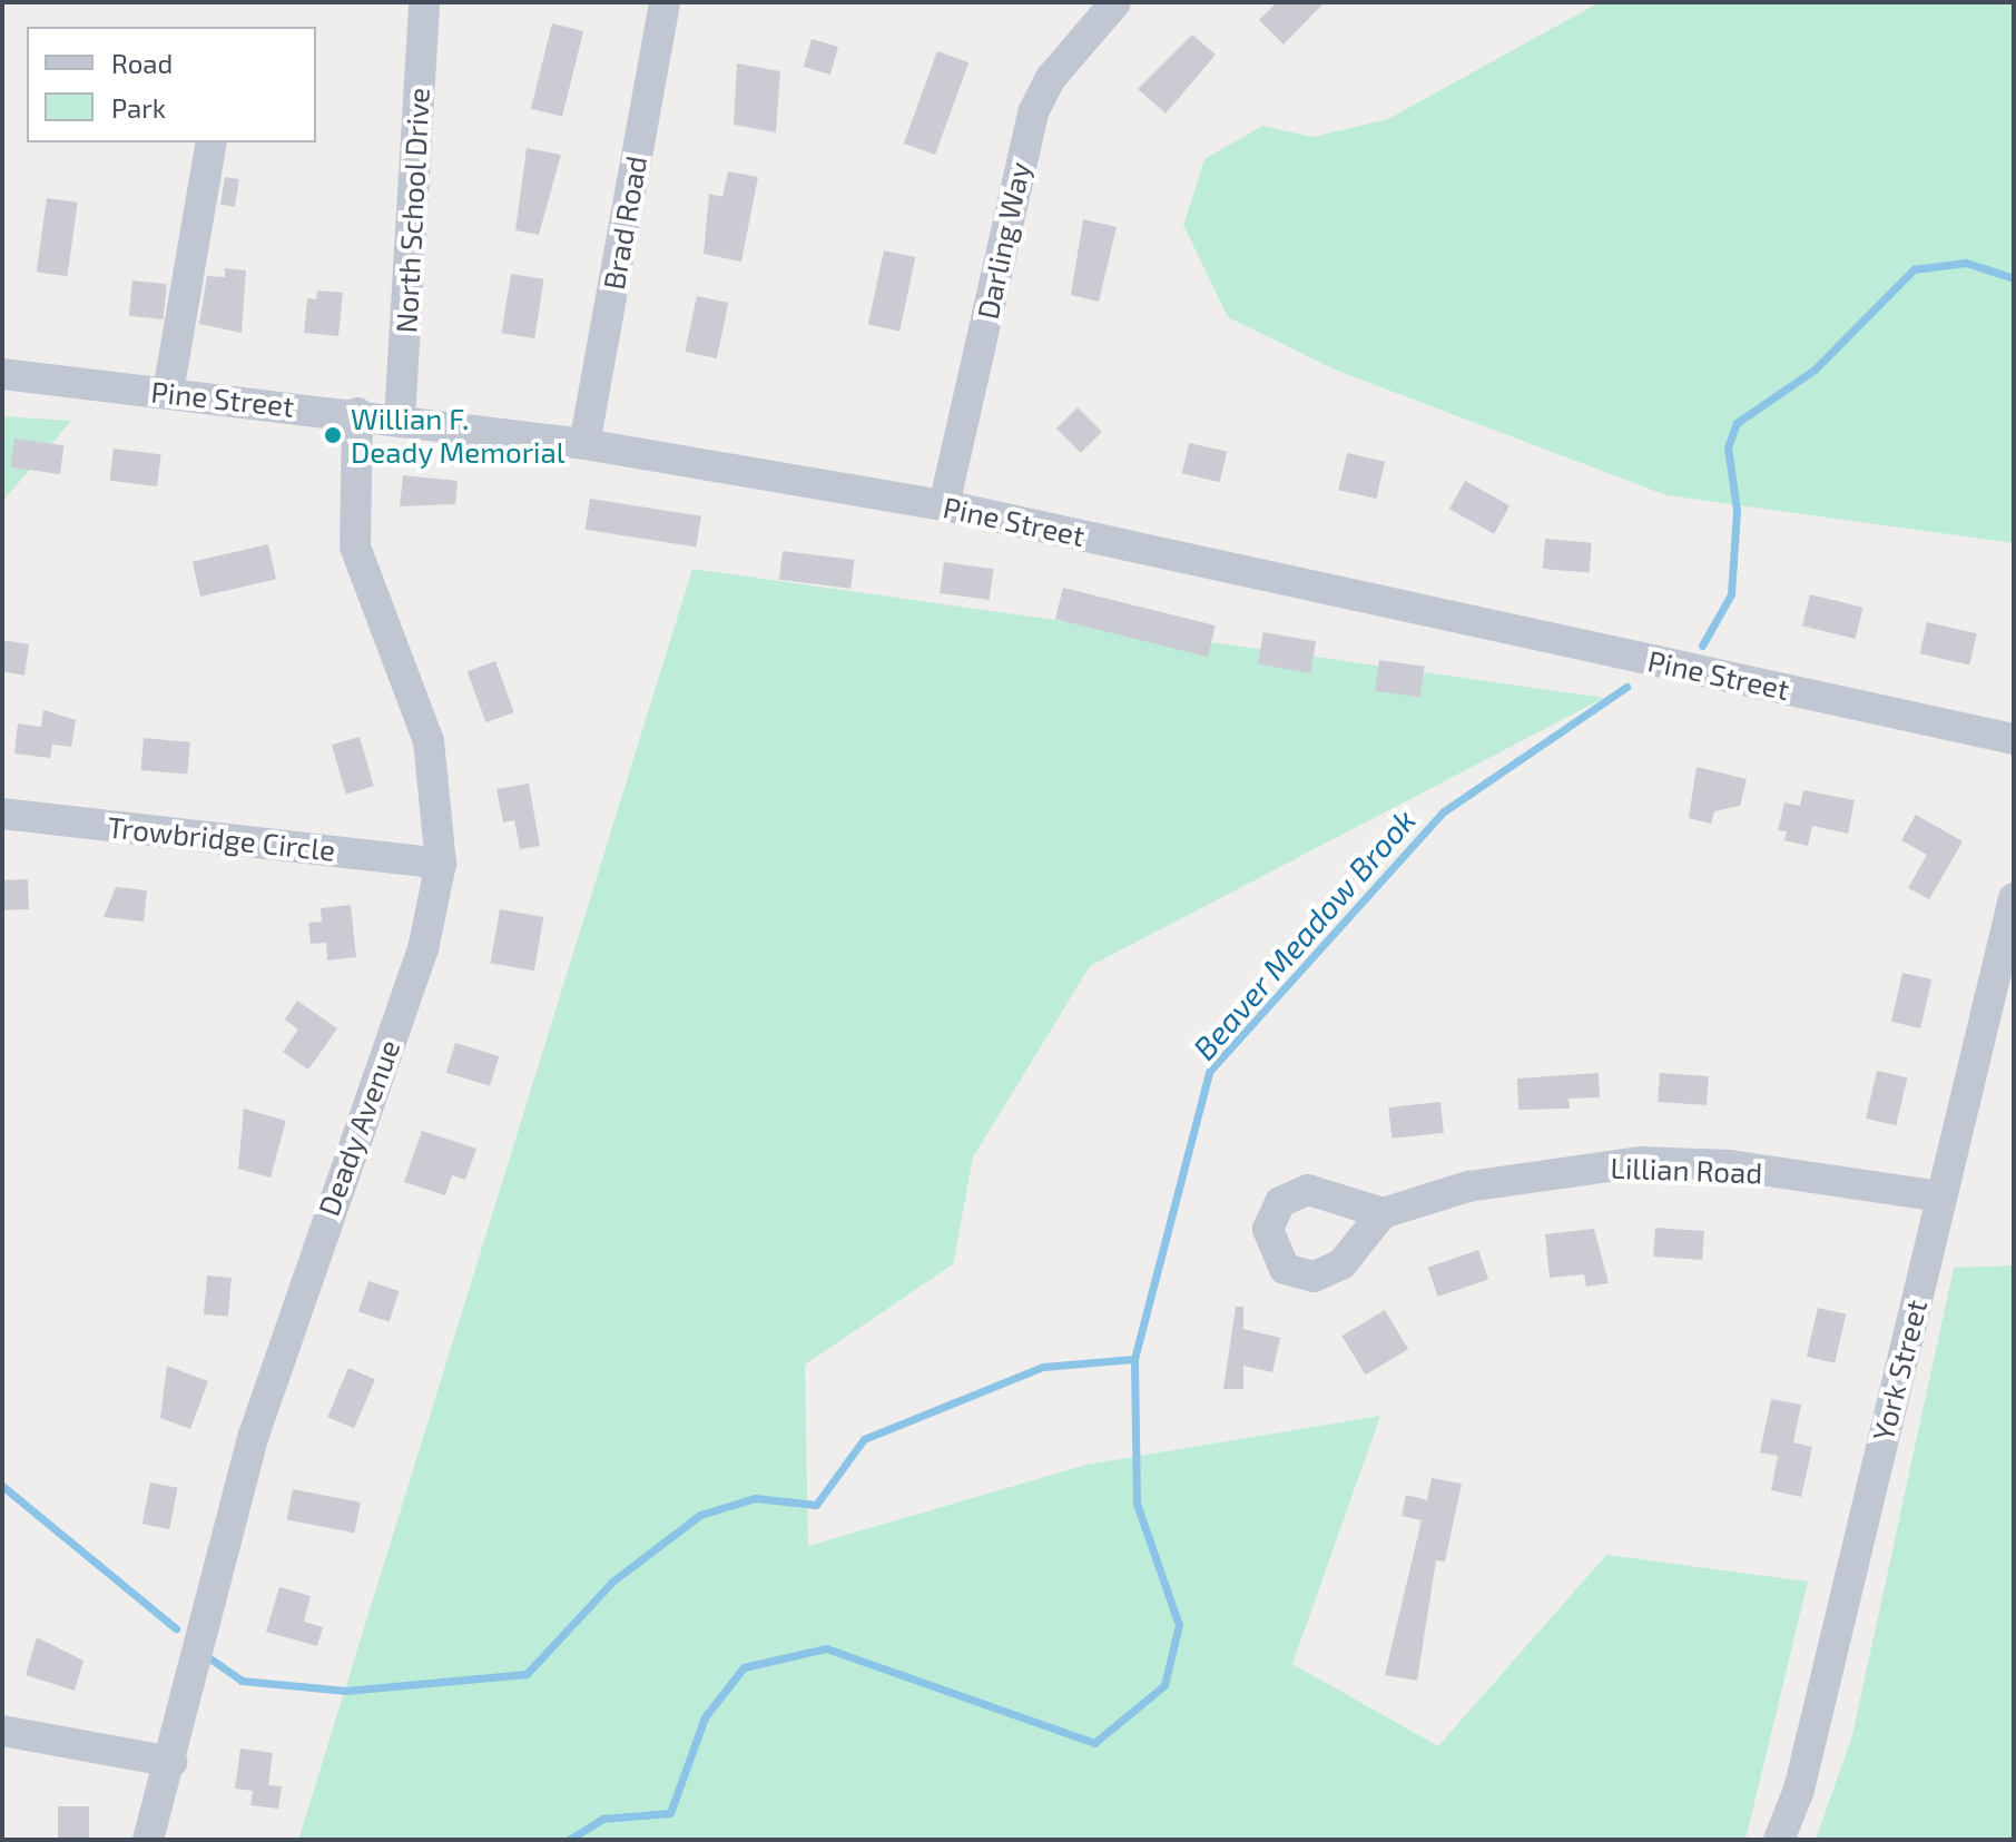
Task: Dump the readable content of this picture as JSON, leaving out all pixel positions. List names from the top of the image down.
{
  "streets": {
    "street": [
      "North School Drive",
      "Brad Road",
      "Darling Way",
      "Pine Street",
      "Trowbridge Circle",
      "Deady Avenue",
      "Lillian Road",
      "York Street"
    ]
  },
  "crossings": [
    ["North School Drive", "Pine Street"],
    ["Brad Road", "Pine Street"],
    ["Darling Way", "Pine Street"],
    ["Pine Street", "Deady Avenue"],
    ["Trowbridge Circle", "Deady Avenue"],
    ["Lillian Road", "York Street"]
  ],
  "water": ["Beaver Meadow Brook"],
  "places": ["Willian F. Deady Memorial"],
  "legend": ["Road", "Park"]
}
